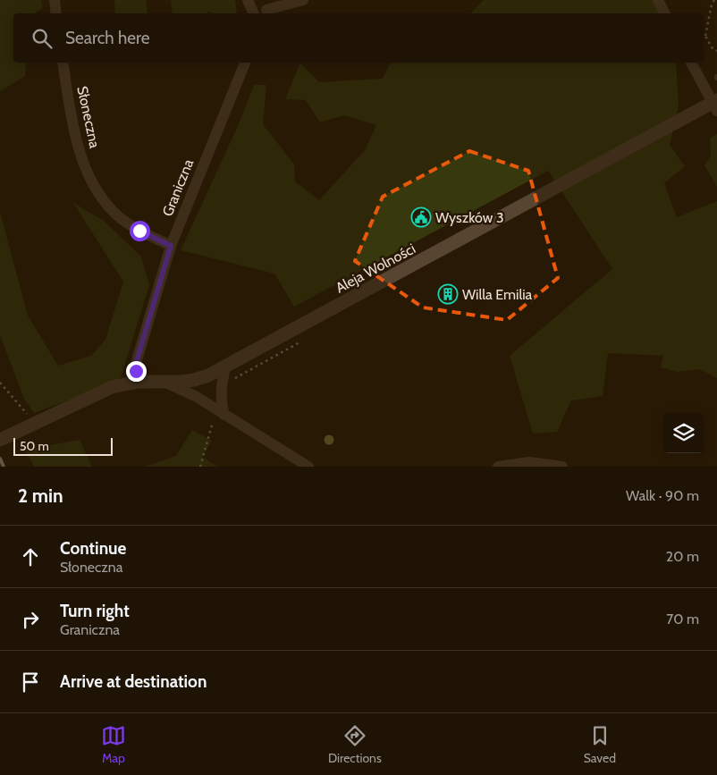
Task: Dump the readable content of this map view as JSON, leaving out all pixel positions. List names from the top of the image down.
{
  "streets": {
    "street": ["Słoneczna", "Graniczna", "Aleja Wolności"]
  },
  "crossings": [
    ["Słoneczna", "Graniczna"],
    ["Graniczna", "Aleja Wolności"]
  ],
  "places": {
    "public building": ["Wyszków 3"],
    "building": ["Willa Emilia"]
  },
  "scale_bar": "50 m",
  "page": {
    "search": "Search here",
    "scale": "50 m",
    "heading": ["2 min", "Walk · 90 m"],
    "list": [
      ["Continue", "Słoneczna", "20 m"],
      ["Turn right", "Graniczna", "70 m"],
      "Arrive at destination"
    ],
    "nav": ["Map", "Directions", "Saved"]
  }
}
